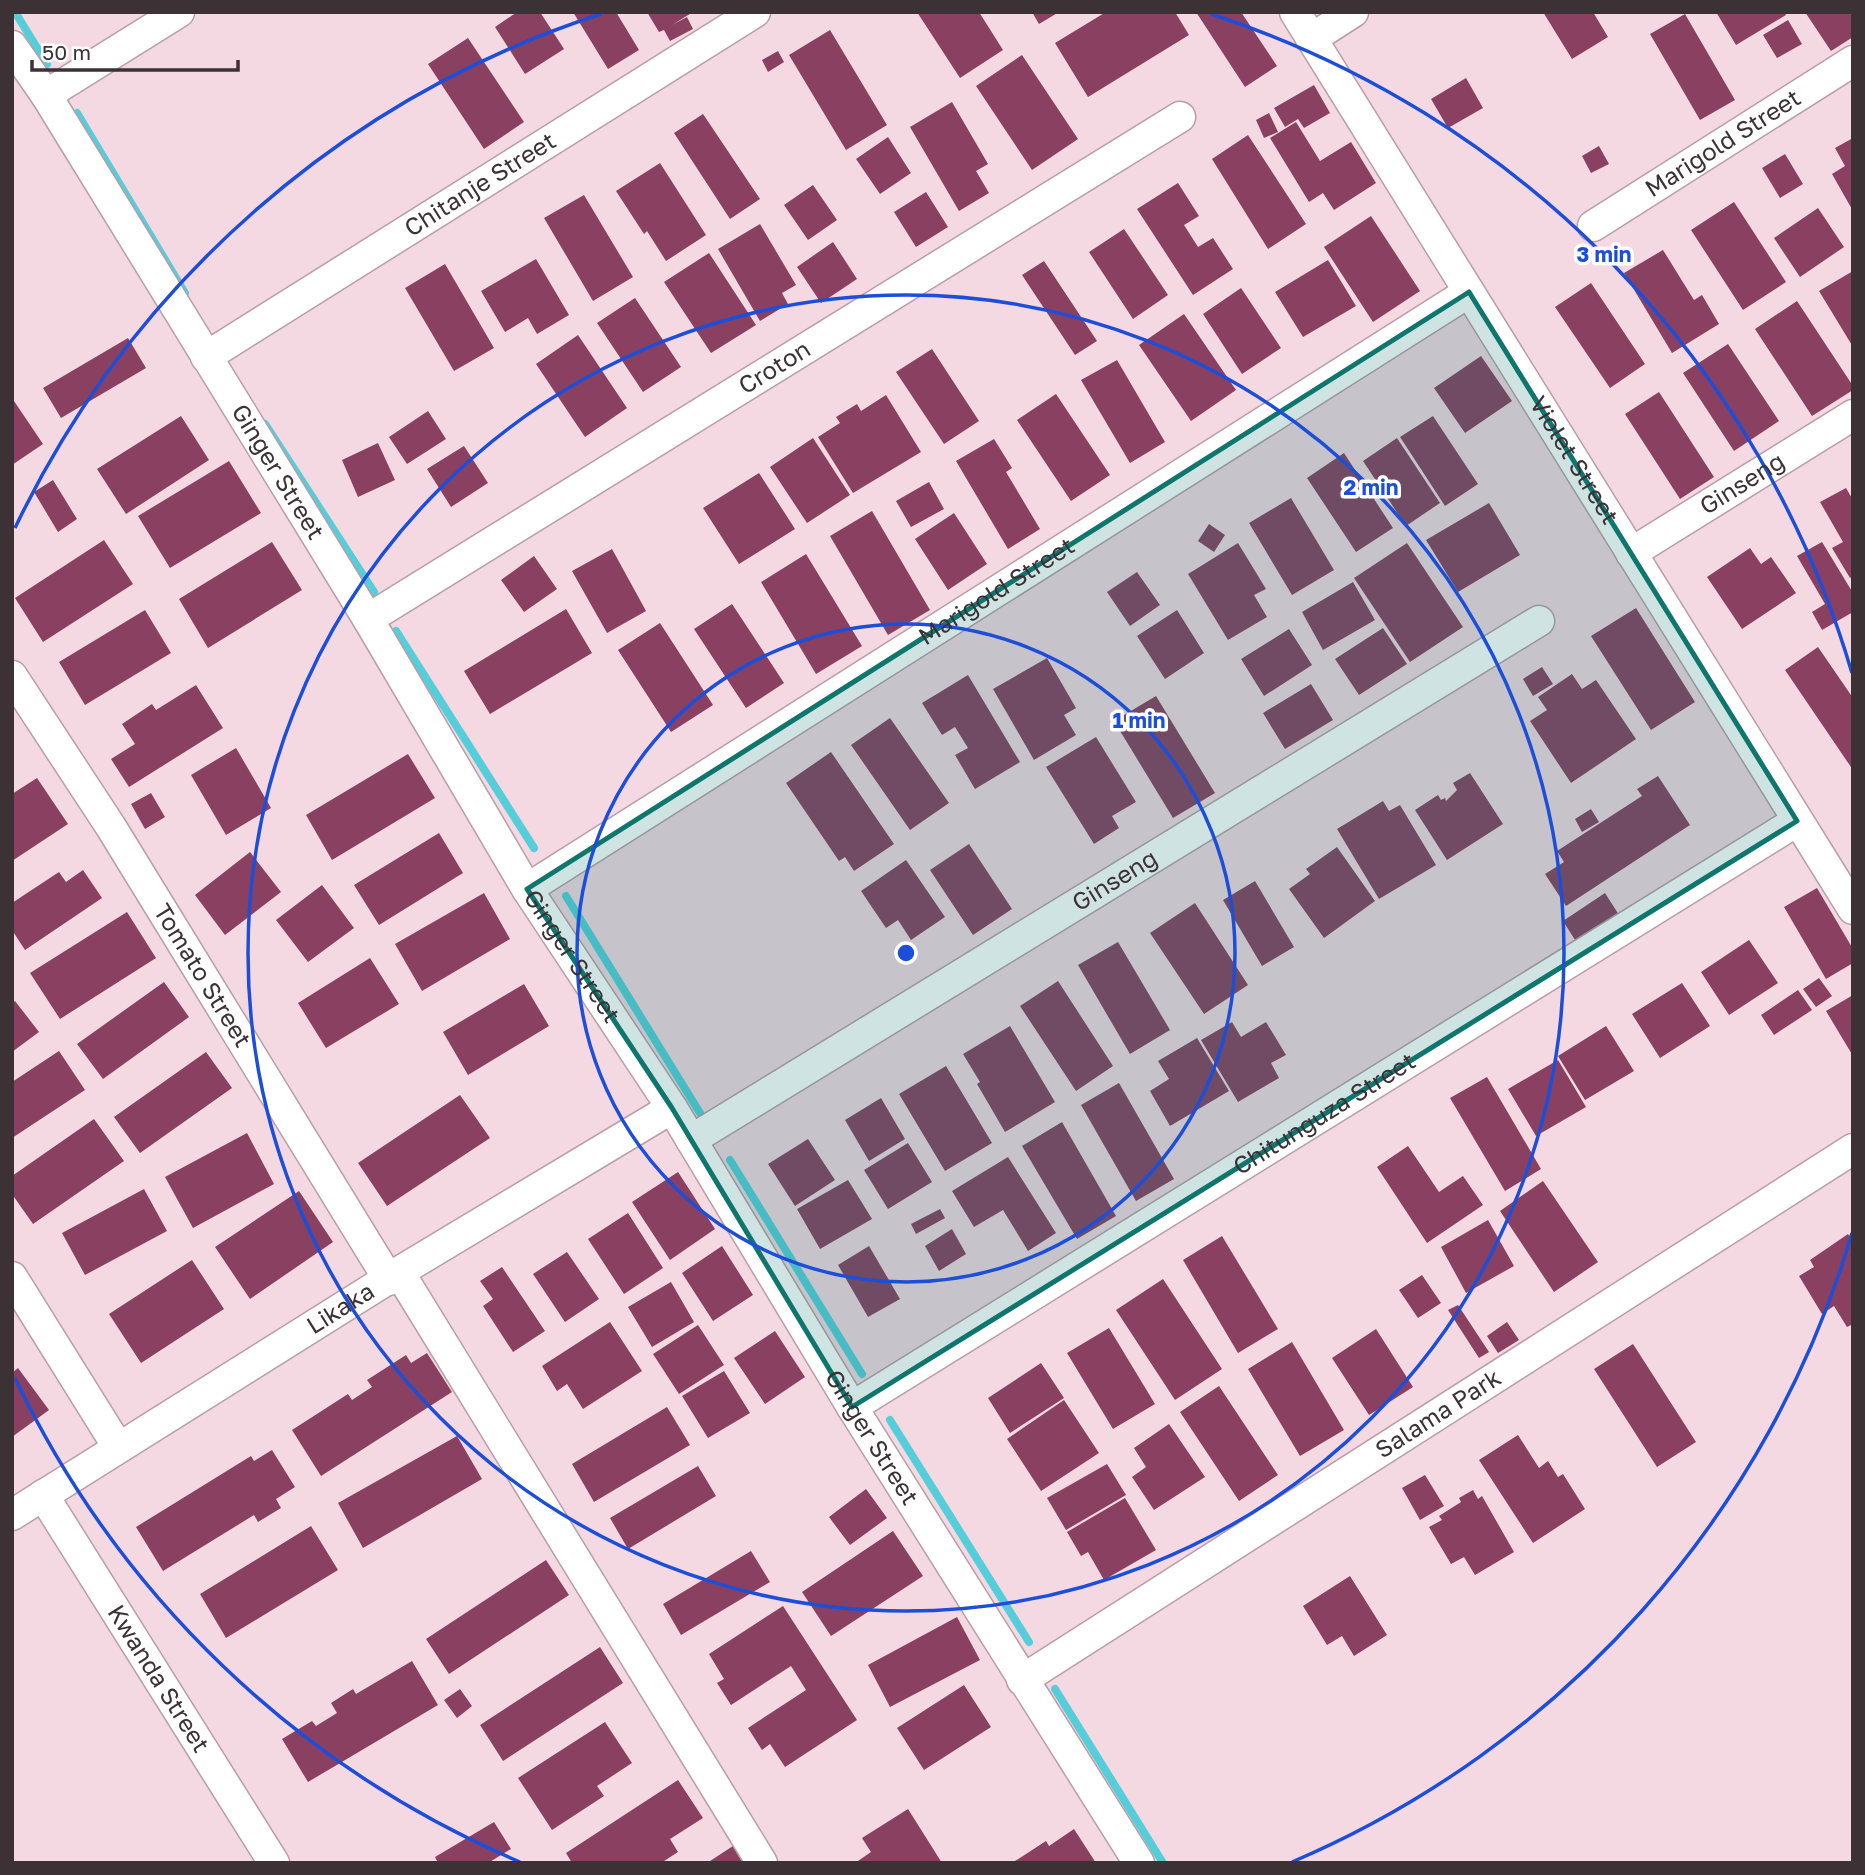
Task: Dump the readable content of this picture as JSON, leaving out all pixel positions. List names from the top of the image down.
{
  "streets": {
    "street": [
      "Marigold Street",
      "Chitanje Street",
      "Croton",
      "Violet Street",
      "Ginger Street",
      "Ginseng",
      "Tomato Street",
      "Chitunguza Street",
      "Likaka",
      "Salama Park",
      "Kwanda Street"
    ]
  },
  "crossings": [
    ["Marigold Street", "Violet Street"],
    ["Marigold Street", "Ginger Street"],
    ["Chitanje Street", "Ginger Street"],
    ["Croton", "Ginger Street"],
    ["Violet Street", "Ginseng"],
    ["Violet Street", "Chitunguza Street"],
    ["Ginger Street", "Ginseng"],
    ["Ginger Street", "Chitunguza Street"],
    ["Ginger Street", "Likaka"],
    ["Ginger Street", "Salama Park"],
    ["Tomato Street", "Likaka"],
    ["Likaka", "Kwanda Street"]
  ],
  "scale_bar": "50 m",
  "rings": ["3 min", "2 min", "1 min"]
}
